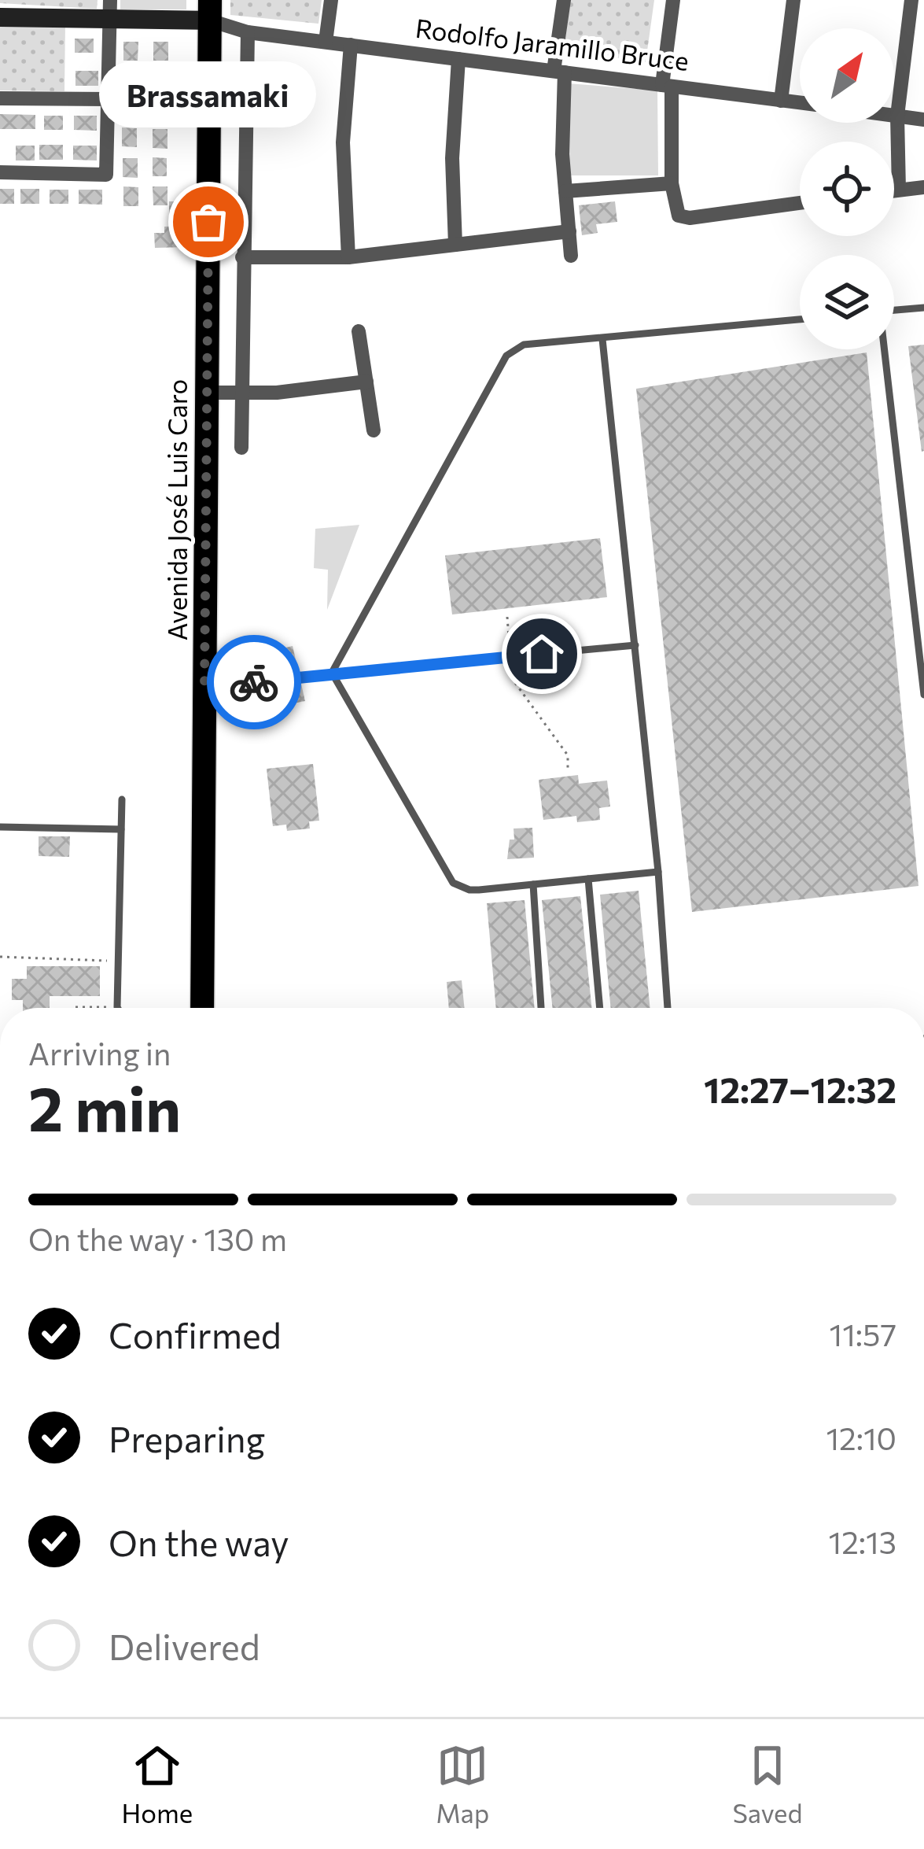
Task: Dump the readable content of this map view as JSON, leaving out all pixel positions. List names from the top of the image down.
{
  "streets": {
    "main road": ["Avenida José Luis Caro"],
    "street": ["Rodolfo Jaramillo Bruce"]
  },
  "crossings": [
    ["Rodolfo Jaramillo Bruce", "Avenida José Luis Caro"]
  ],
  "places": ["Brassamaki"],
  "north": "top right",
  "page": {
    "bubble": "Brassamaki",
    "heading": ["2 min", "Arriving in", "12:27–12:32"],
    "bar": "On the way · 130 m",
    "list": [
      ["Confirmed", "11:57"],
      ["Preparing", "12:10"],
      ["On the way", "12:13"],
      "Delivered"
    ],
    "tabs": ["Home", "Map", "Saved"]
  }
}
